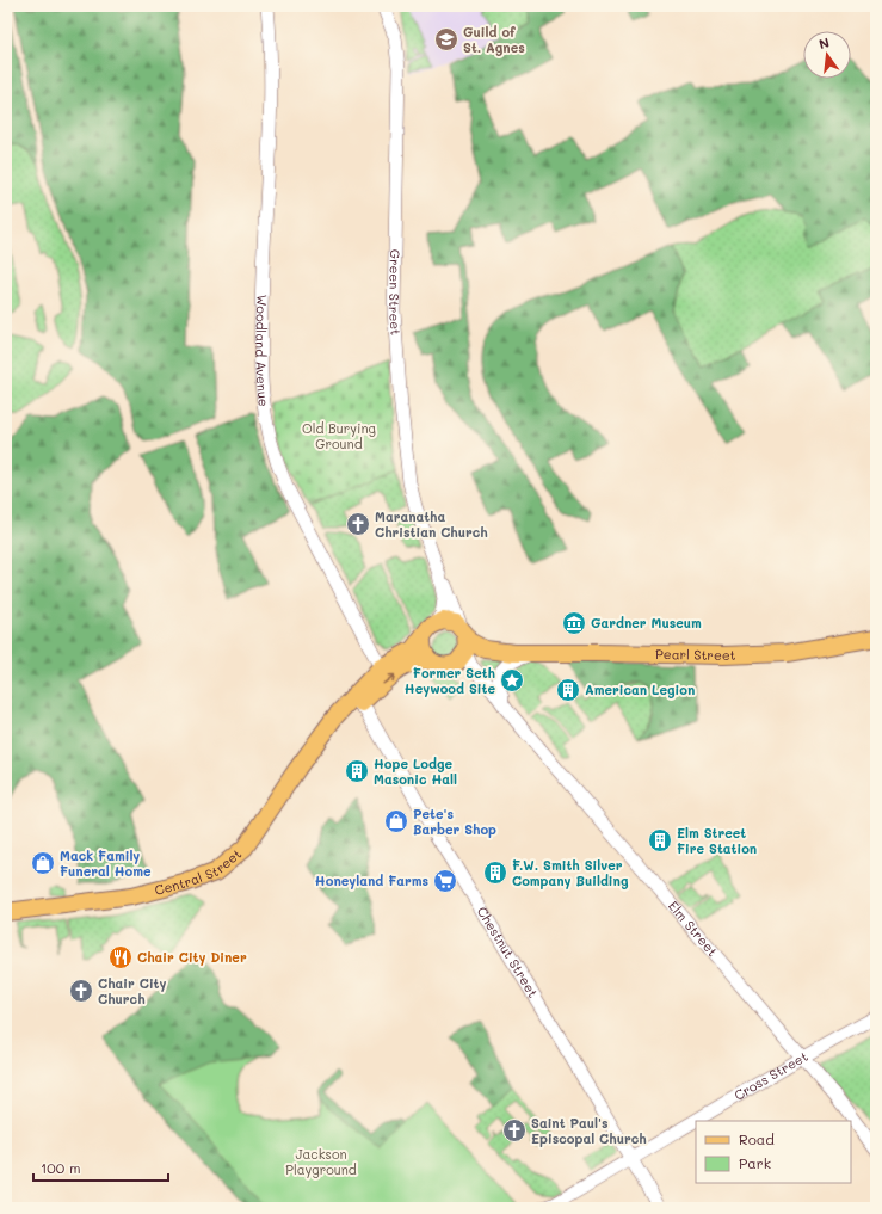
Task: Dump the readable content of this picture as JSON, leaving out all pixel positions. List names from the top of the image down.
{
  "streets": {
    "main road": ["Pearl Street", "Central Street"],
    "street": [
      "Green Street",
      "Woodland Avenue",
      "Elm Street",
      "Chestnut Street",
      "Cross Street"
    ]
  },
  "crossings": [
    ["Central Street", "Chestnut Street"],
    ["Elm Street", "Cross Street"],
    ["Chestnut Street", "Cross Street"]
  ],
  "parks": ["Old Burying Ground", "Jackson Playground"],
  "places": {
    "school or university": ["Guild of St. Agnes"],
    "church": ["Maranatha Christian Church", "Chair City Church", "Saint Paul's Episcopal Church"],
    "museum": ["Gardner Museum"],
    "place": ["Former Seth Heywood Site"],
    "building": [
      "American Legion",
      "Hope Lodge Masonic Hall",
      "Elm Street Fire Station",
      "F.W. Smith Silver Company Building"
    ],
    "shop": ["Pete's Barber Shop", "Mack Family Funeral Home"],
    "supermarket": ["Honeyland Farms"],
    "restaurant": ["Chair City Diner"]
  },
  "legend": ["Road", "Park"],
  "scale_bar": "100 m",
  "north": "top"
}
